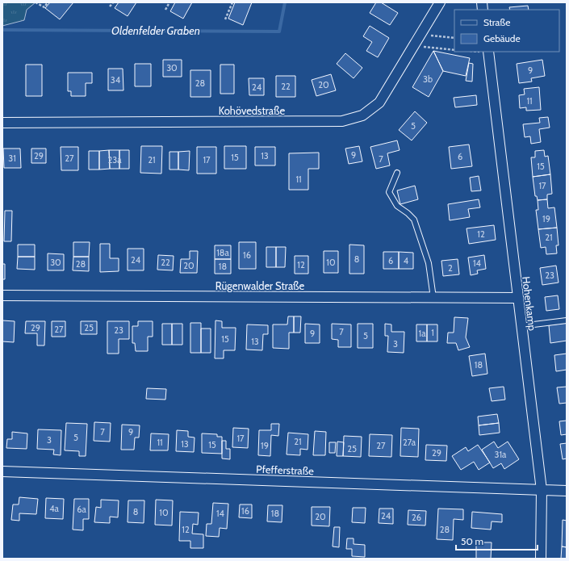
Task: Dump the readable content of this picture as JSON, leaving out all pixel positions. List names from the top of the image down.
{
  "streets": {
    "street": [
      "Kohövedstraße",
      "Rügenwalder Straße",
      "Hohenkamp",
      "Pfefferstraße"
    ]
  },
  "crossings": [
    ["Rügenwalder Straße", "Hohenkamp"],
    ["Hohenkamp", "Pfefferstraße"]
  ],
  "water": ["Oldenfelder Graben"],
  "house_numbers": [
    "30",
    "9",
    "3b",
    "34",
    "28",
    "20",
    "22",
    "24",
    "11",
    "5",
    "9",
    "29",
    "13",
    "6",
    "15",
    "31",
    "27",
    "7",
    "23a",
    "21",
    "17",
    "15",
    "11",
    "17",
    "19",
    "12",
    "21",
    "18a",
    "16",
    "8",
    "24",
    "6",
    "4",
    "30",
    "22",
    "10",
    "14",
    "28",
    "12",
    "20",
    "18",
    "2",
    "23",
    "29",
    "25",
    "27",
    "23",
    "7",
    "1",
    "9",
    "1a",
    "5",
    "15",
    "13",
    "3",
    "18",
    "7",
    "9",
    "5",
    "17",
    "3",
    "21",
    "11",
    "27a",
    "13",
    "15",
    "19",
    "27",
    "25",
    "29",
    "31a",
    "4a",
    "6a",
    "16",
    "8",
    "10",
    "14",
    "18",
    "24",
    "20",
    "26",
    "12",
    "28"
  ],
  "legend": ["Straße", "Gebäude"],
  "scale_bar": "50 m"
}
